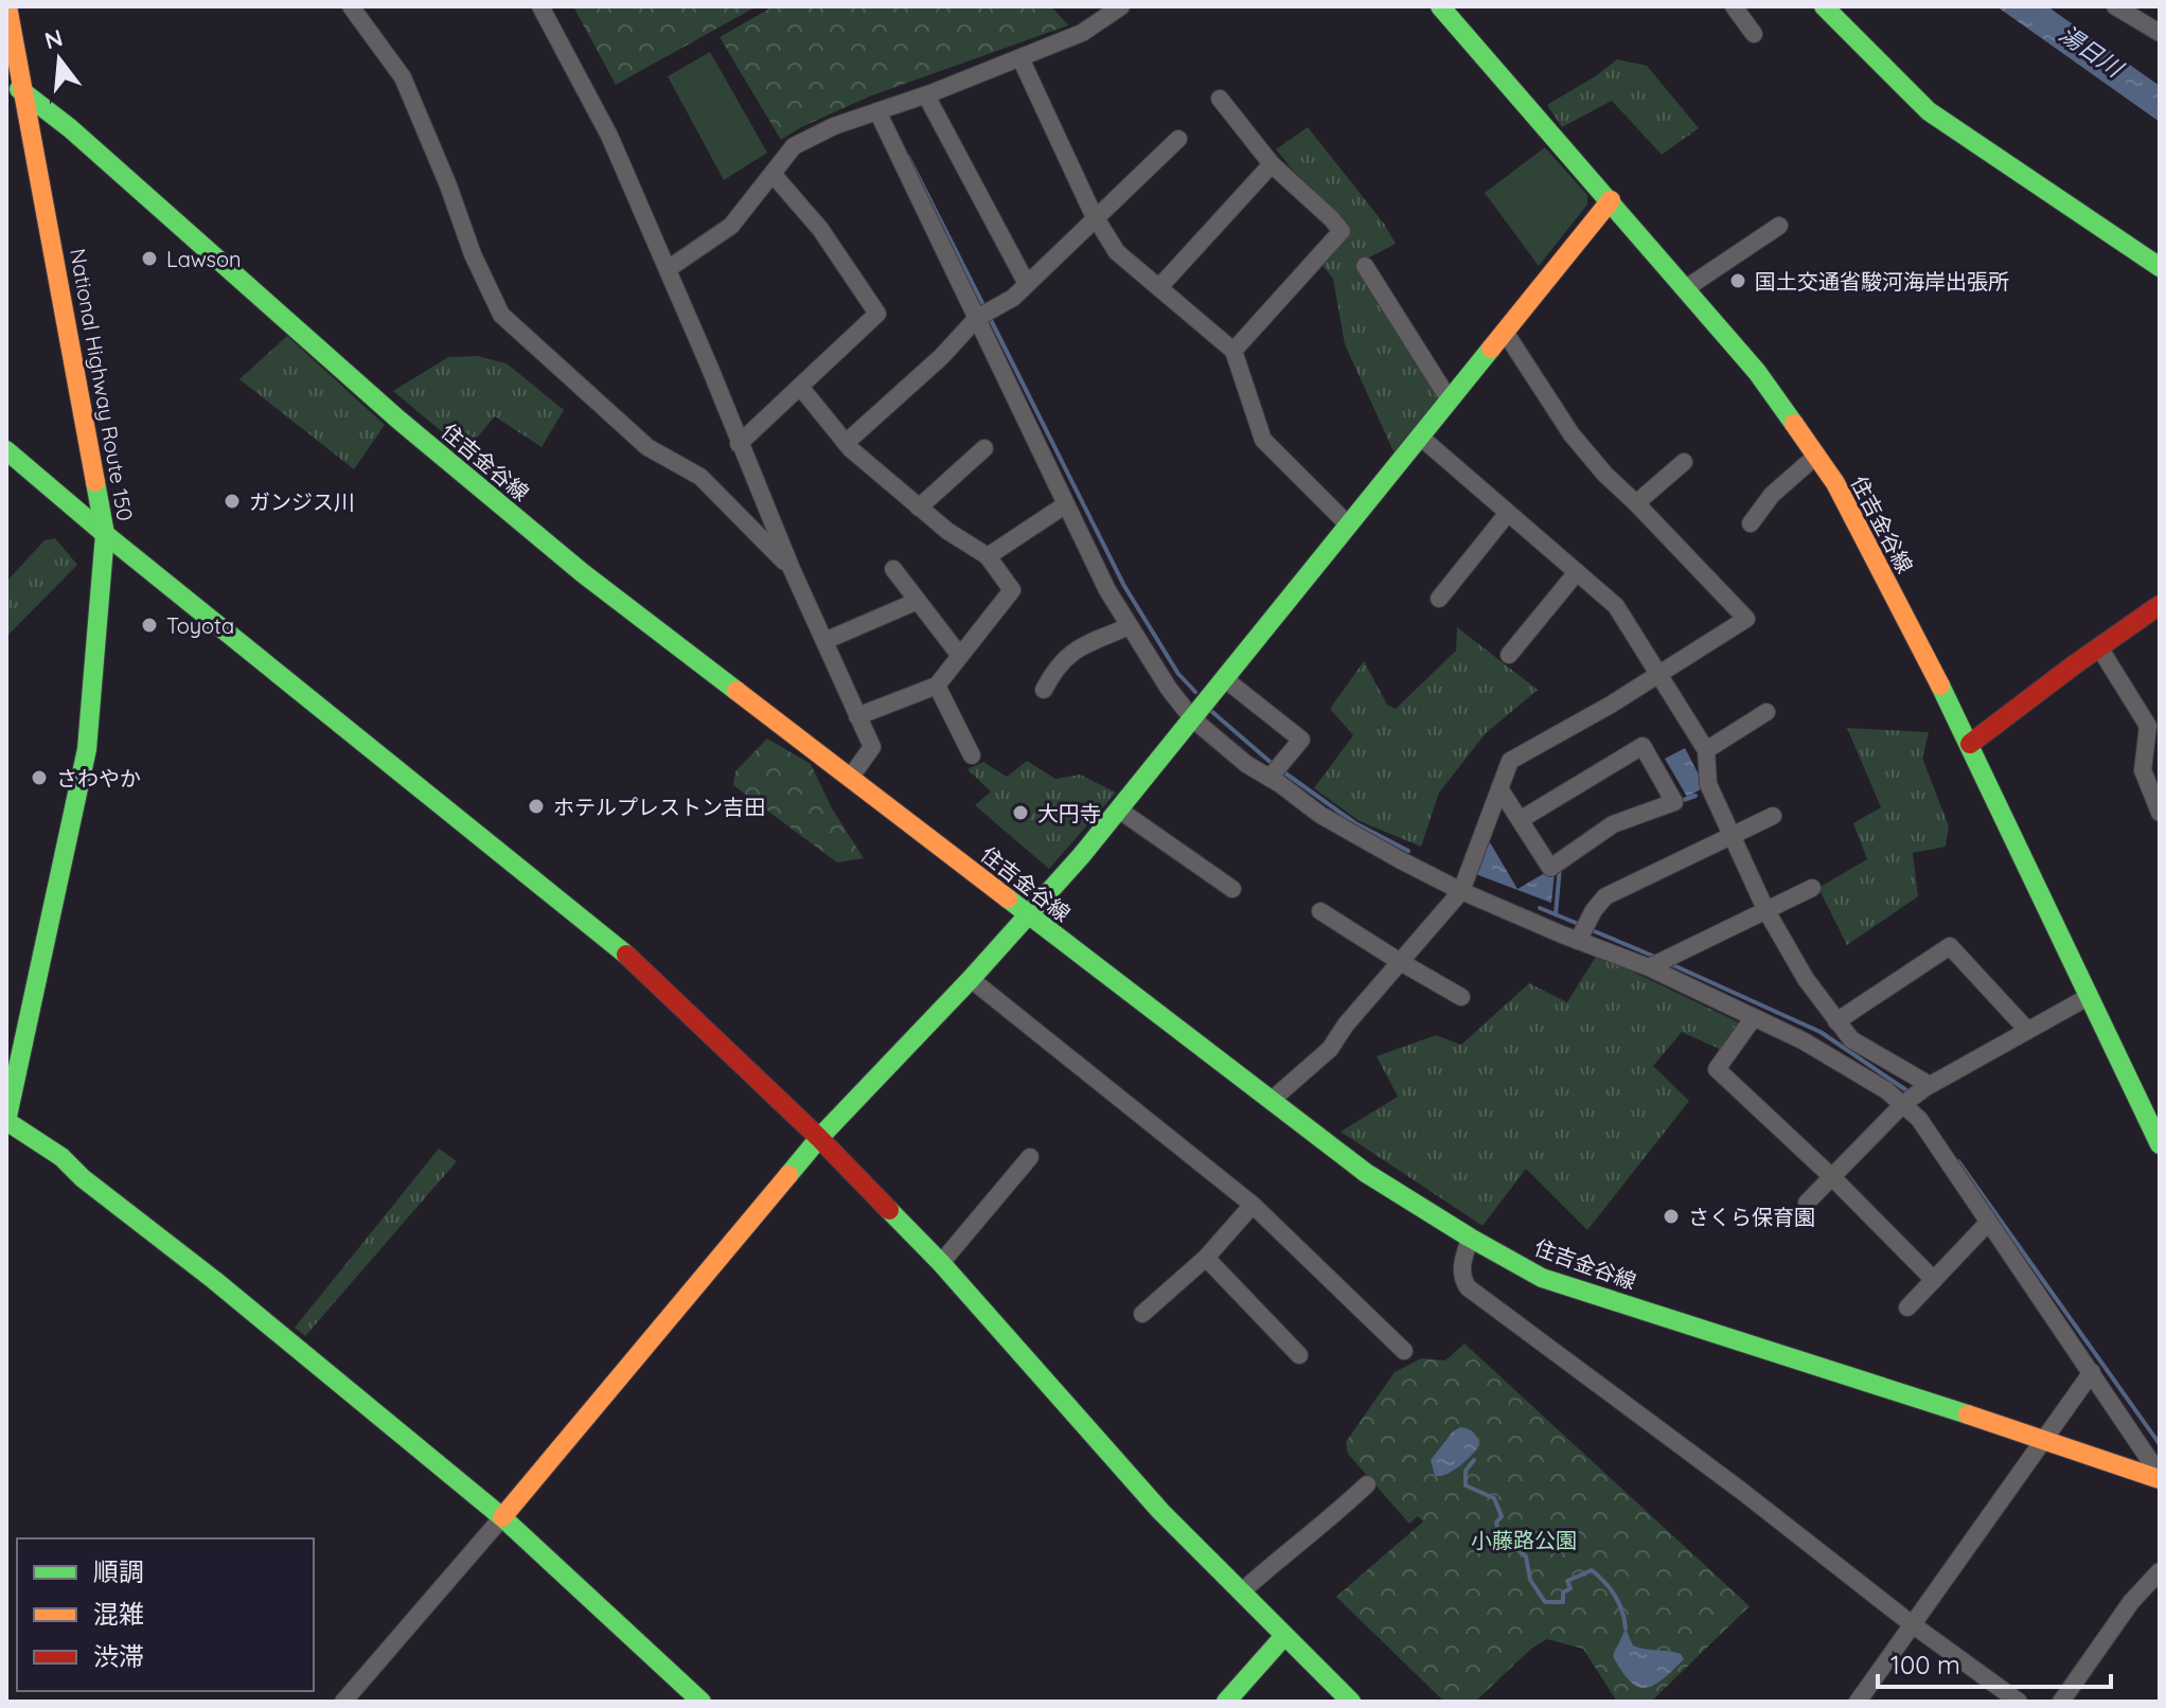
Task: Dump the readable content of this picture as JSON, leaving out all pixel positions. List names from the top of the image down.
{
  "streets": {
    "main road": ["National Highway Route 150", "住吉金谷線"]
  },
  "crossings": [
    ["National Highway Route 150", "住吉金谷線"]
  ],
  "water": ["湯日川"],
  "parks": ["小藤路公園"],
  "places": [
    "Lawson",
    "国土交通省駿河海岸出張所",
    "ガンジス川",
    "Toyota",
    "さわやか",
    "ホテルプレストン吉田",
    "大円寺",
    "さくら保育園"
  ],
  "legend": ["順調", "混雑", "渋滞"],
  "scale_bar": "100 m",
  "north": "top"
}
